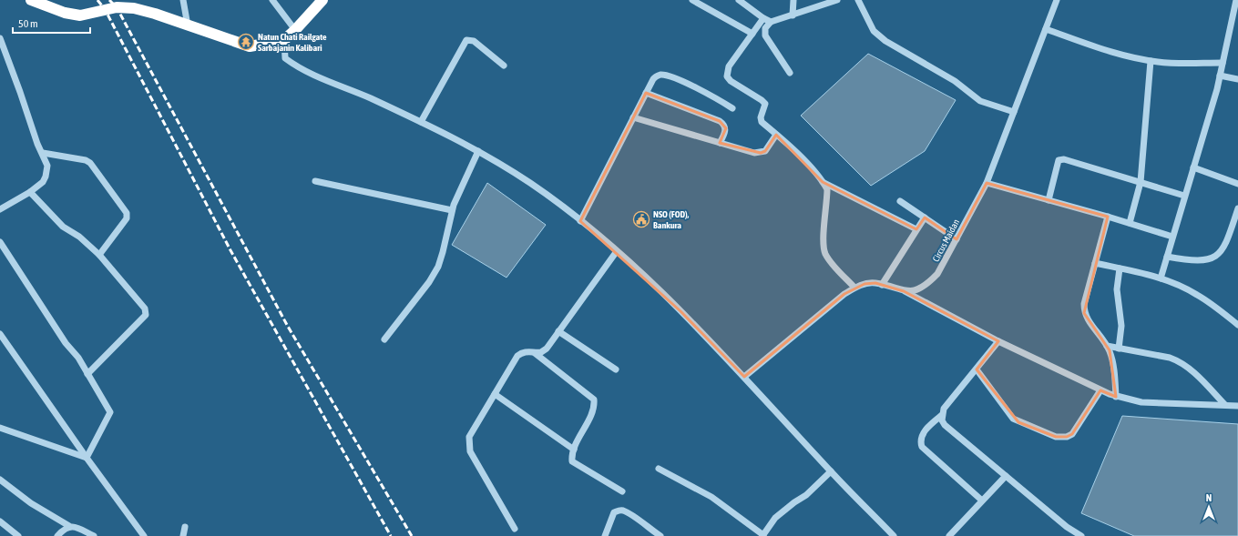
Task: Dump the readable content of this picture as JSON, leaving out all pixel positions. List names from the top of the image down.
{
  "streets": {
    "street": ["Circus Maidan"]
  },
  "places": {
    "temple": ["Natun Chati Railgate Sarbajanin Kalibari"],
    "public building": ["NSO (FOD), Bankura"]
  },
  "scale_bar": "50 m",
  "north": "top"
}
